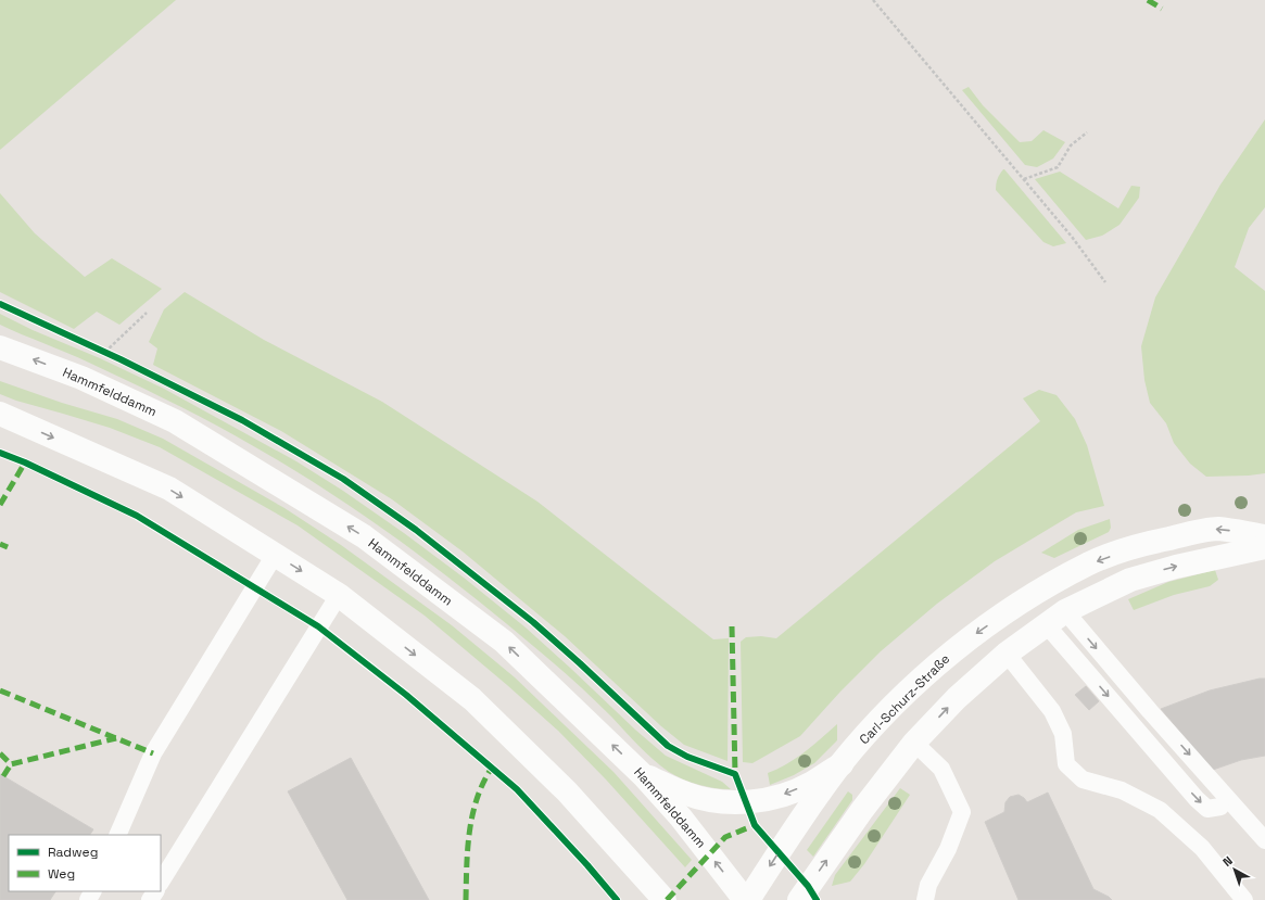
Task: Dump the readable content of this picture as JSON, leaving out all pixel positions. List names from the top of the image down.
{
  "streets": {
    "main road": ["Hammfelddamm", "Carl-Schurz-Straße"]
  },
  "crossings": [
    ["Hammfelddamm", "Carl-Schurz-Straße"]
  ],
  "legend": ["Radweg", "Weg"],
  "north": "top left"
}
